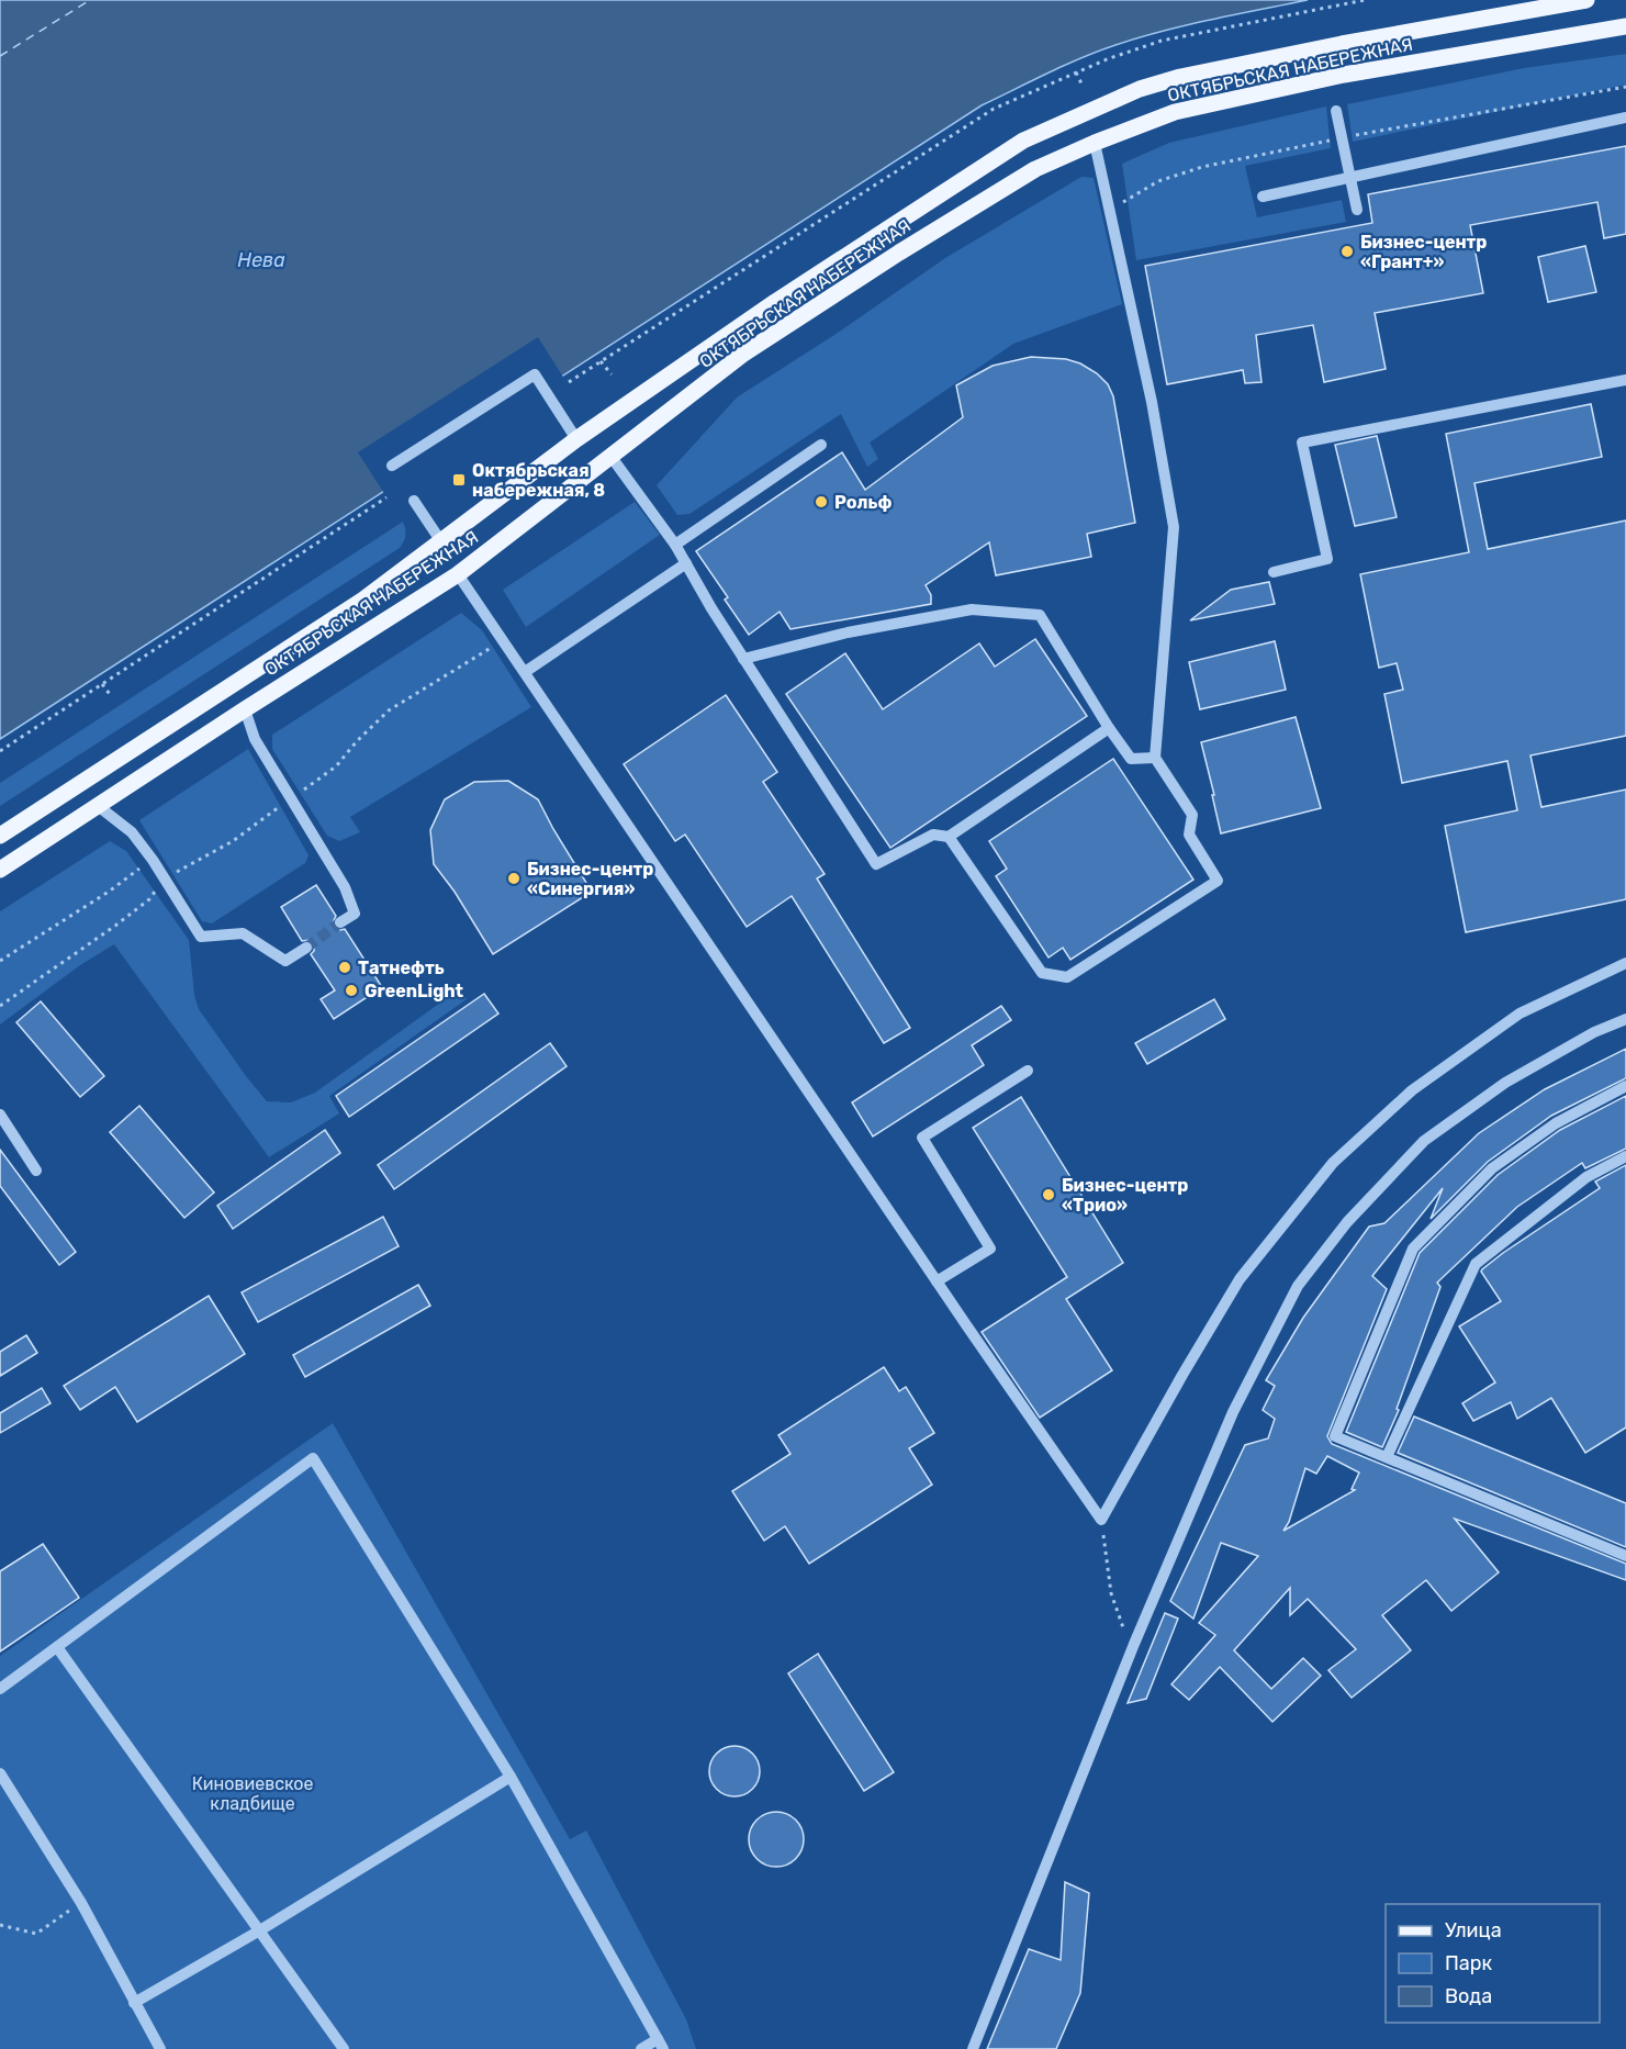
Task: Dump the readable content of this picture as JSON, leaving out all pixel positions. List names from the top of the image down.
{
  "streets": {
    "main road": ["ОКТЯБРЬСКАЯ НАБЕРЕЖНАЯ"]
  },
  "water": ["Нева"],
  "parks": ["Киновиевское кладбище"],
  "places": {
    "other": [
      "Бизнес-центр «Грант+»",
      "Рольф",
      "Бизнес-центр «Синергия»",
      "Татнефть",
      "GreenLight",
      "Бизнес-центр «Трио»"
    ],
    "transit": ["Октябрьская набережная, 8"]
  },
  "legend": ["Улица", "Парк", "Вода"]
}
